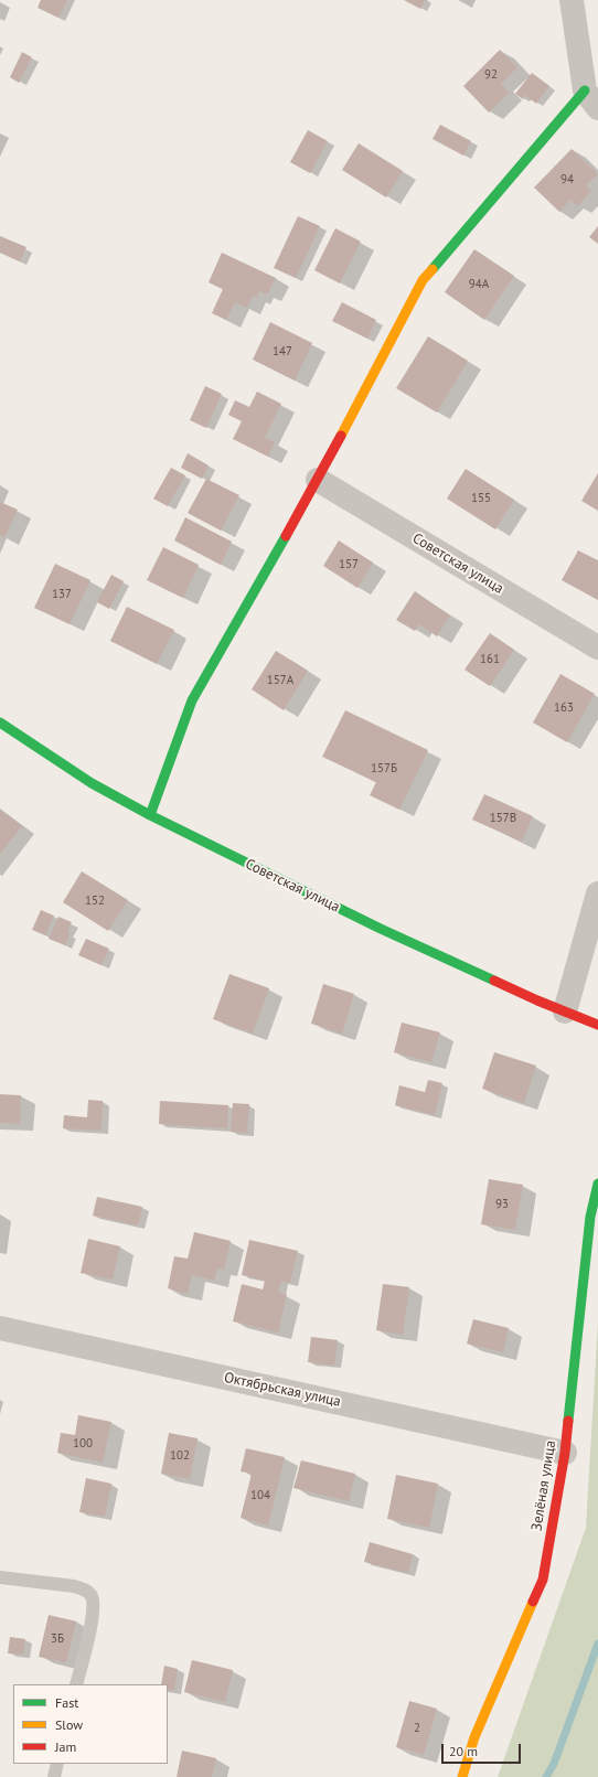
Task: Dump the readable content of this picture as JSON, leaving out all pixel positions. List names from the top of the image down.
{
  "streets": {
    "street": ["Советская улица", "Октябрьская улица", "Зелёная улица"]
  },
  "crossings": [
    ["Октябрьская улица", "Зелёная улица"]
  ],
  "house_numbers": [
    "92",
    "94",
    "94А",
    "147",
    "155",
    "157",
    "137",
    "161",
    "157А",
    "163",
    "157Б",
    "157В",
    "152",
    "93",
    "100",
    "102",
    "104",
    "3Б",
    "2"
  ],
  "legend": ["Fast", "Slow", "Jam"],
  "scale_bar": "20 m"
}
